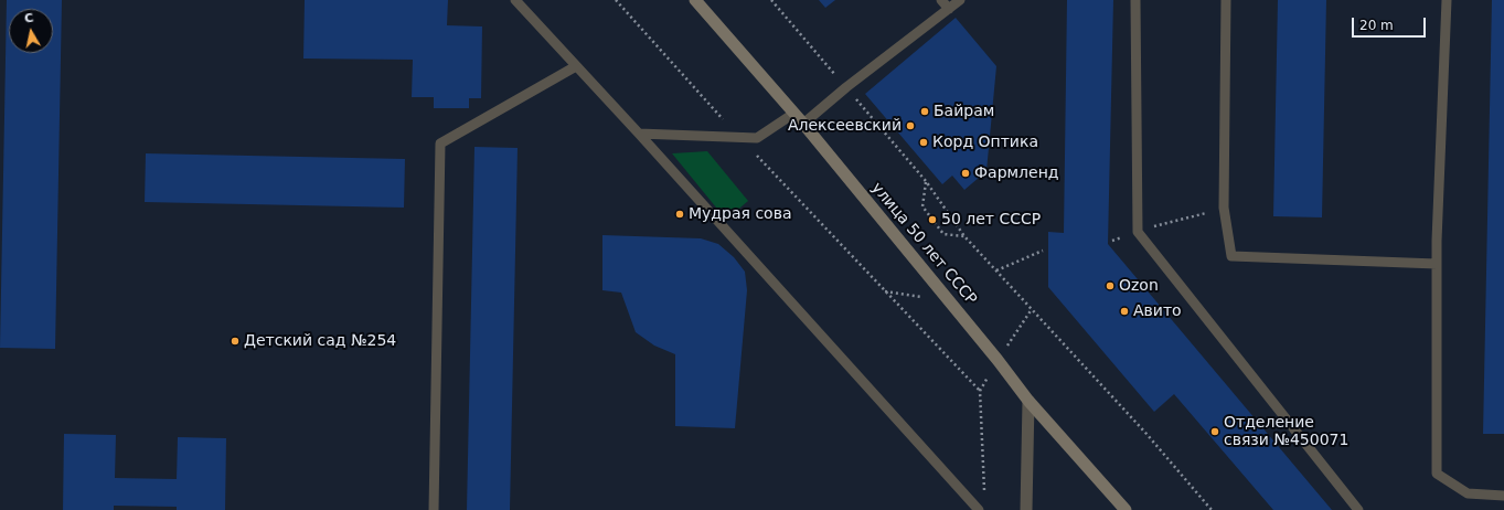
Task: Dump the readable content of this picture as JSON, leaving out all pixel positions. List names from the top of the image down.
{
  "streets": {
    "main road": ["улица 50 лет СССР"]
  },
  "places": [
    "Байрам",
    "Алексеевский",
    "Корд Оптика",
    "Фармленд",
    "Мудрая сова",
    "50 лет СССР",
    "Ozon",
    "Авито",
    "Детский сад №254",
    "Отделение связи №450071"
  ],
  "scale_bar": "20 m",
  "north": "top"
}
